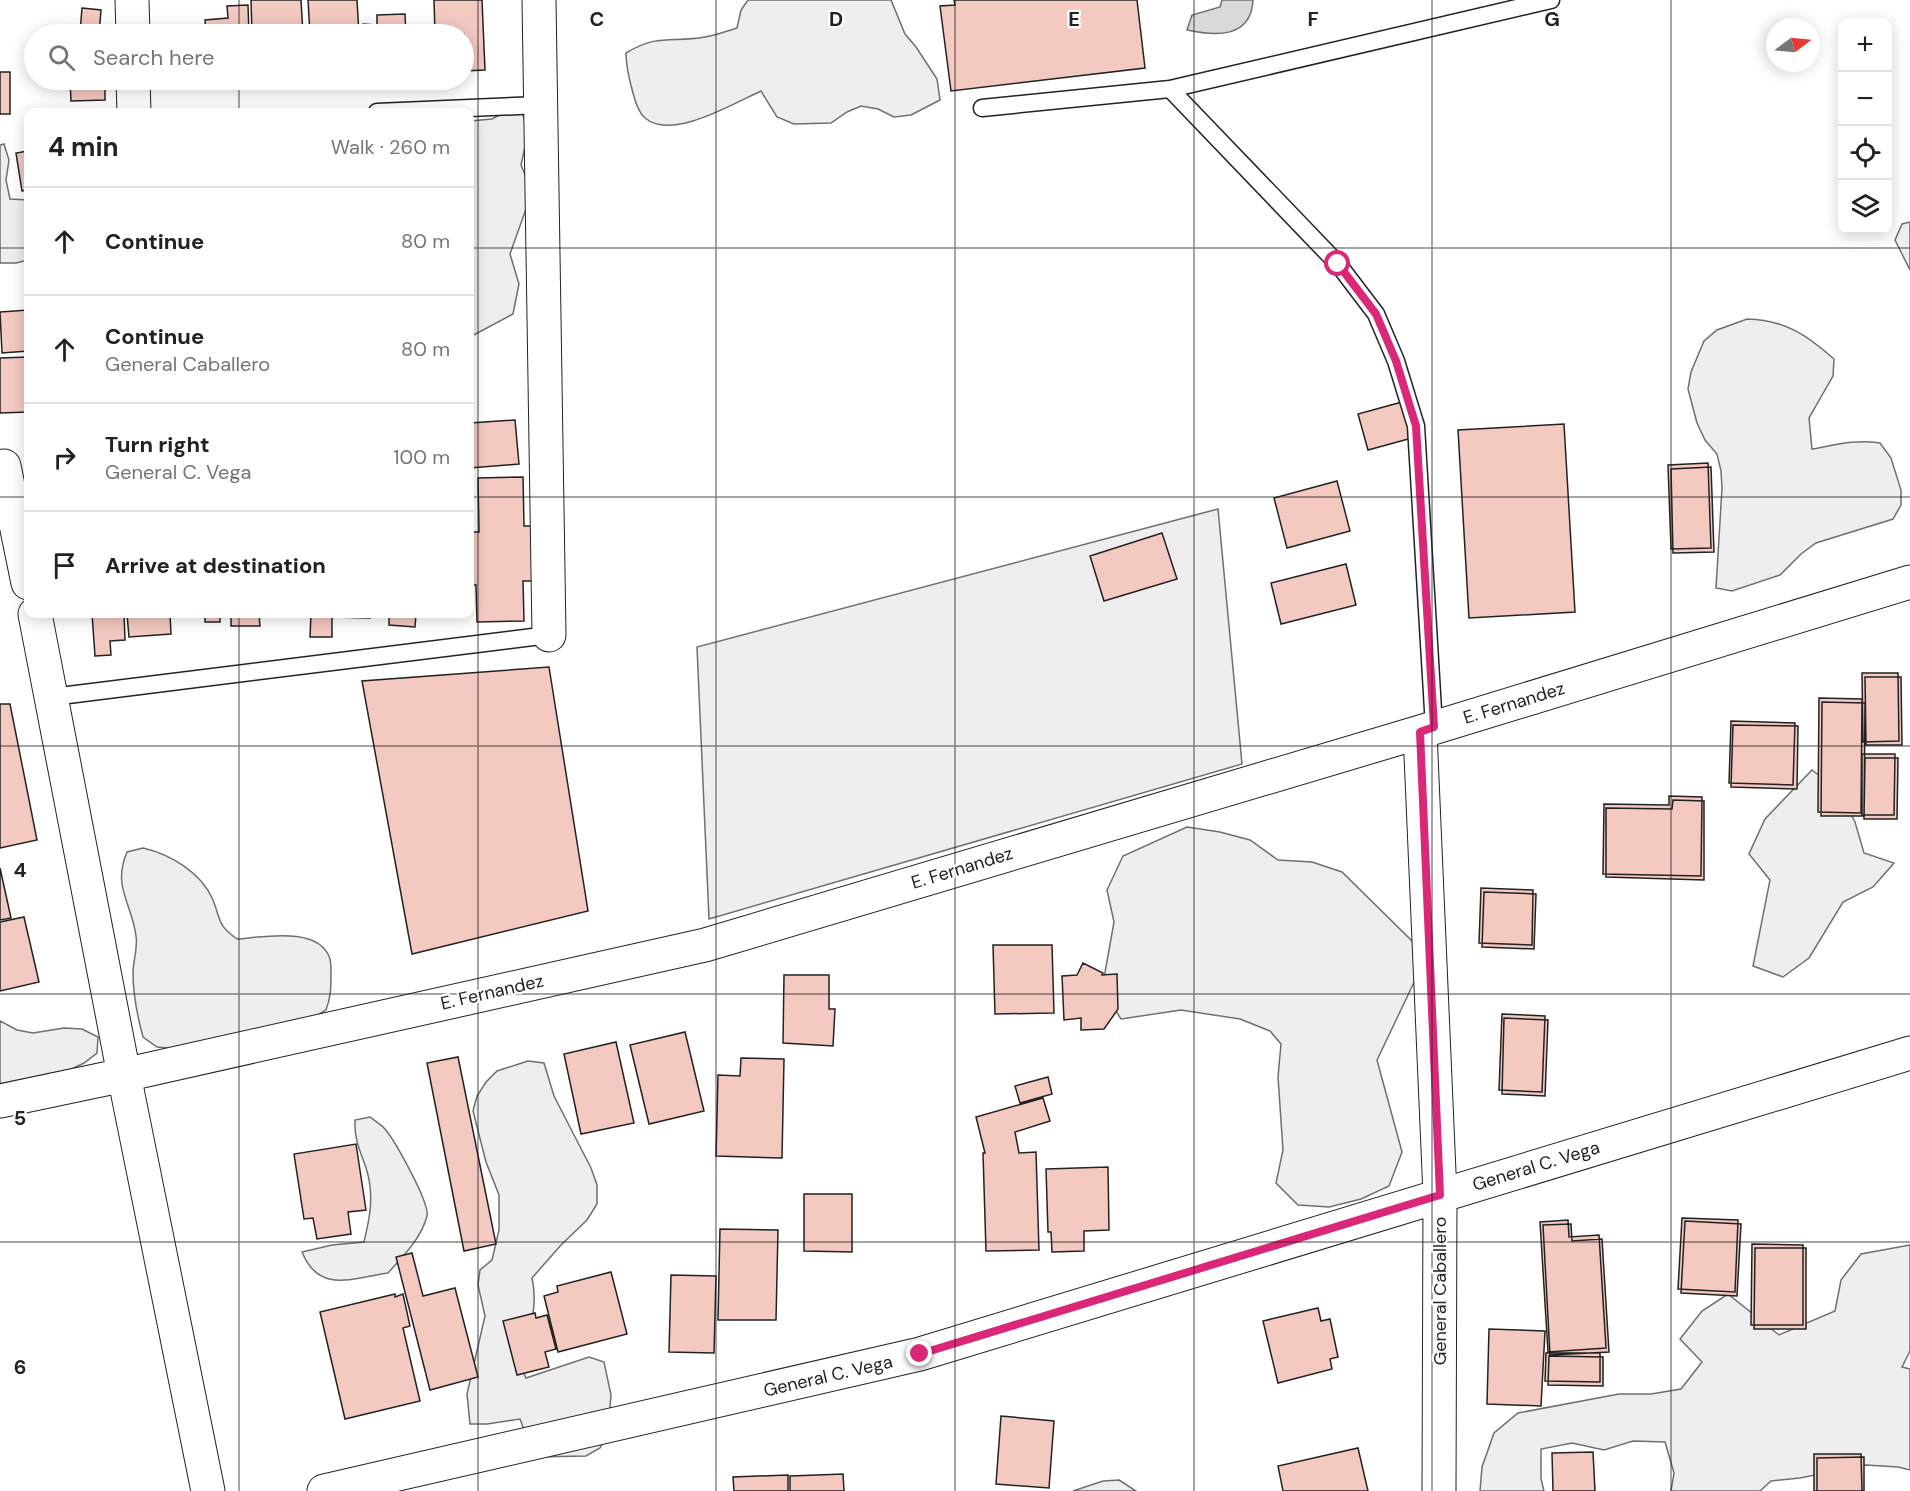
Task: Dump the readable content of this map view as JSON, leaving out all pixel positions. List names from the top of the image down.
{
  "streets": {
    "street": ["E. Fernandez", "General C. Vega", "General Caballero"]
  },
  "crossings": [
    ["E. Fernandez", "General Caballero"],
    ["General C. Vega", "General Caballero"]
  ],
  "north": "right",
  "page": {
    "map_buttons": ["+", "−"],
    "search": "Search here",
    "heading": ["4 min", "Walk · 260 m"],
    "list": [
      ["Continue", "80 m"],
      ["Continue", "General Caballero", "80 m"],
      ["Turn right", "General C. Vega", "100 m"],
      "Arrive at destination"
    ]
  },
  "grid": {
    "columns": [
      "C",
      "D",
      "E",
      "F",
      "G"
    ],
    "rows": ["4", "5", "6"]
  }
}
